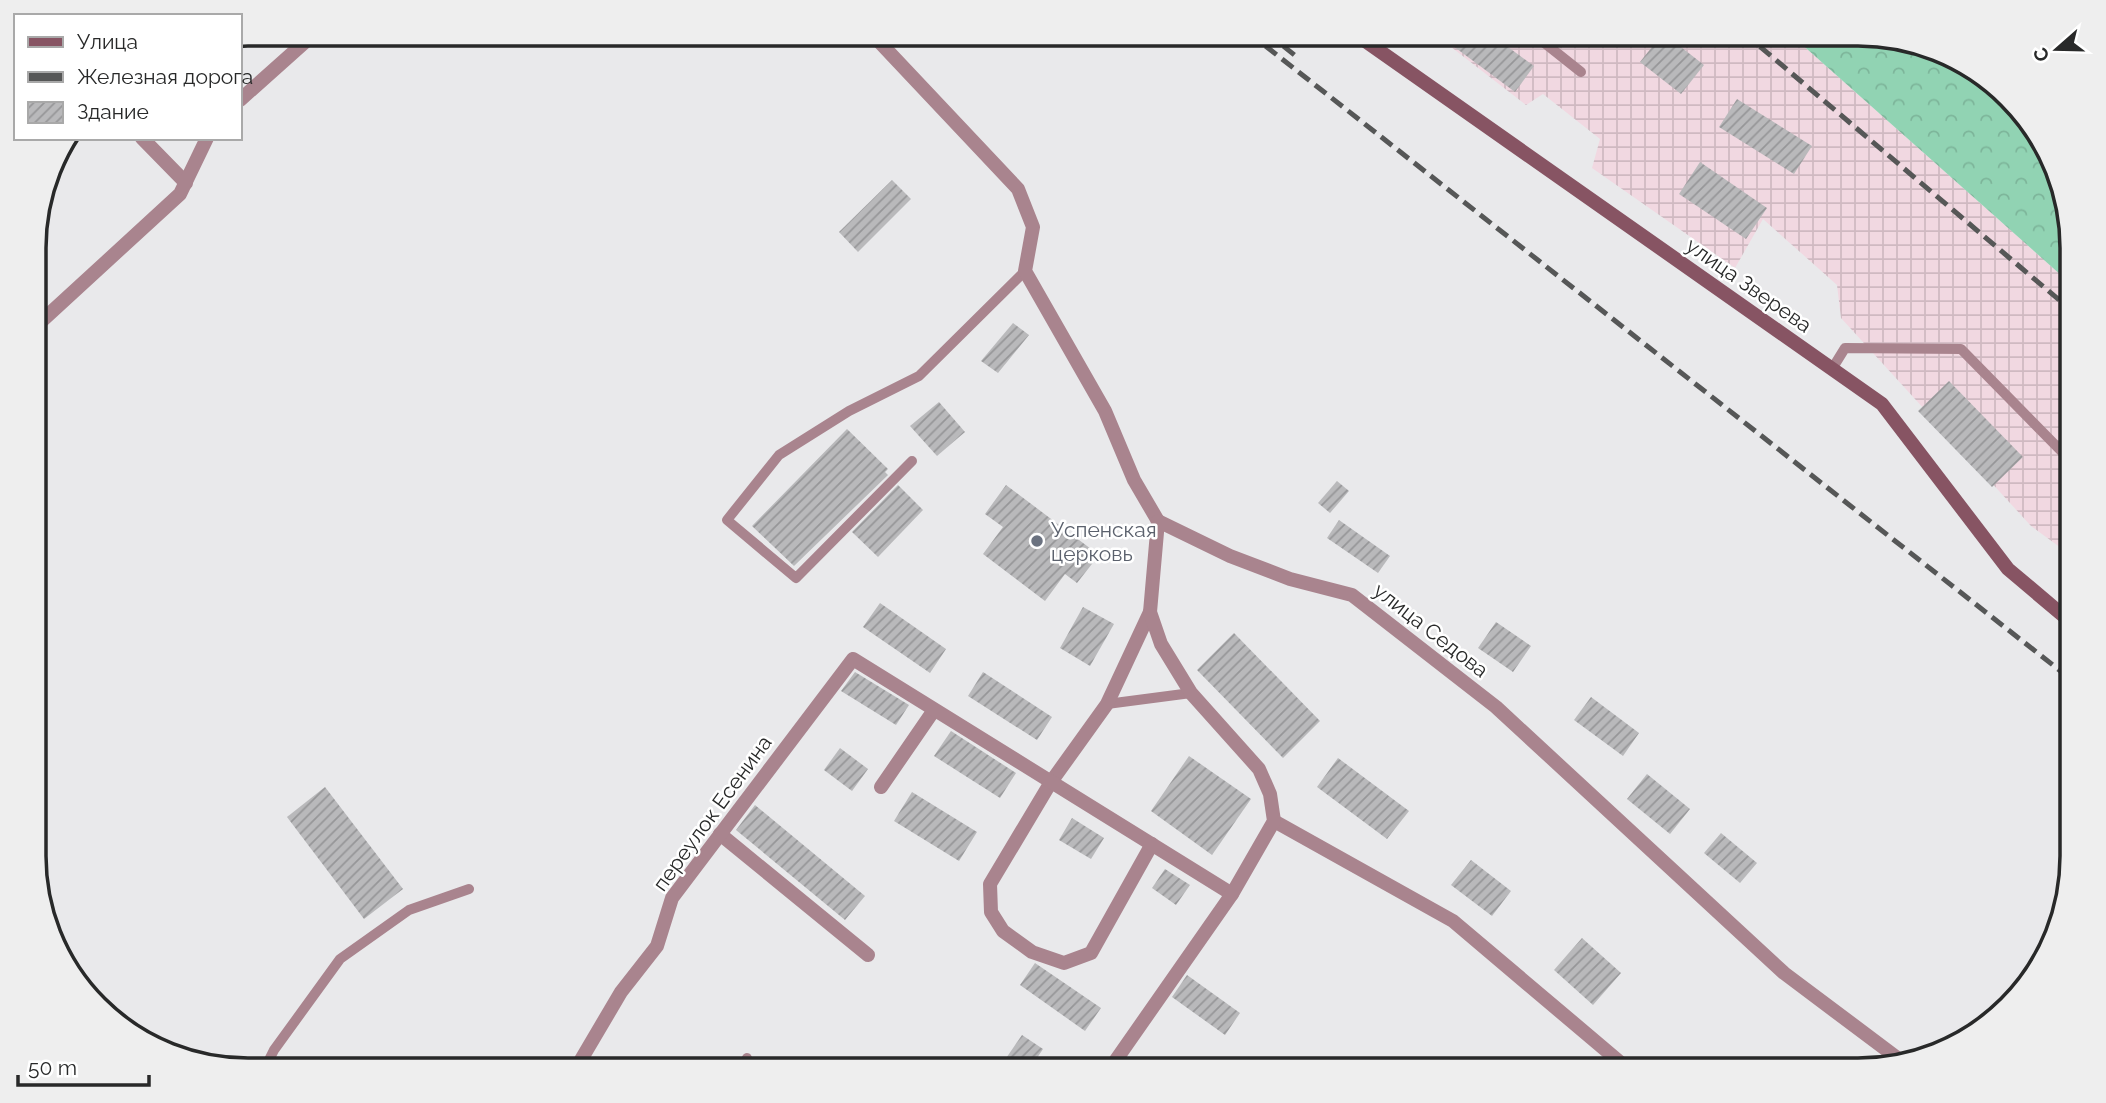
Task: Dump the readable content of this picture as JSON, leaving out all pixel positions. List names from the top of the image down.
{
  "streets": {
    "main road": ["улица Зверева"],
    "street": ["улица Седова", "переулок Есенина"]
  },
  "places": ["Успенская церковь"],
  "legend": ["Улица", "Железная дорога", "Здание"],
  "scale_bar": "50 m",
  "north": "left"
}
